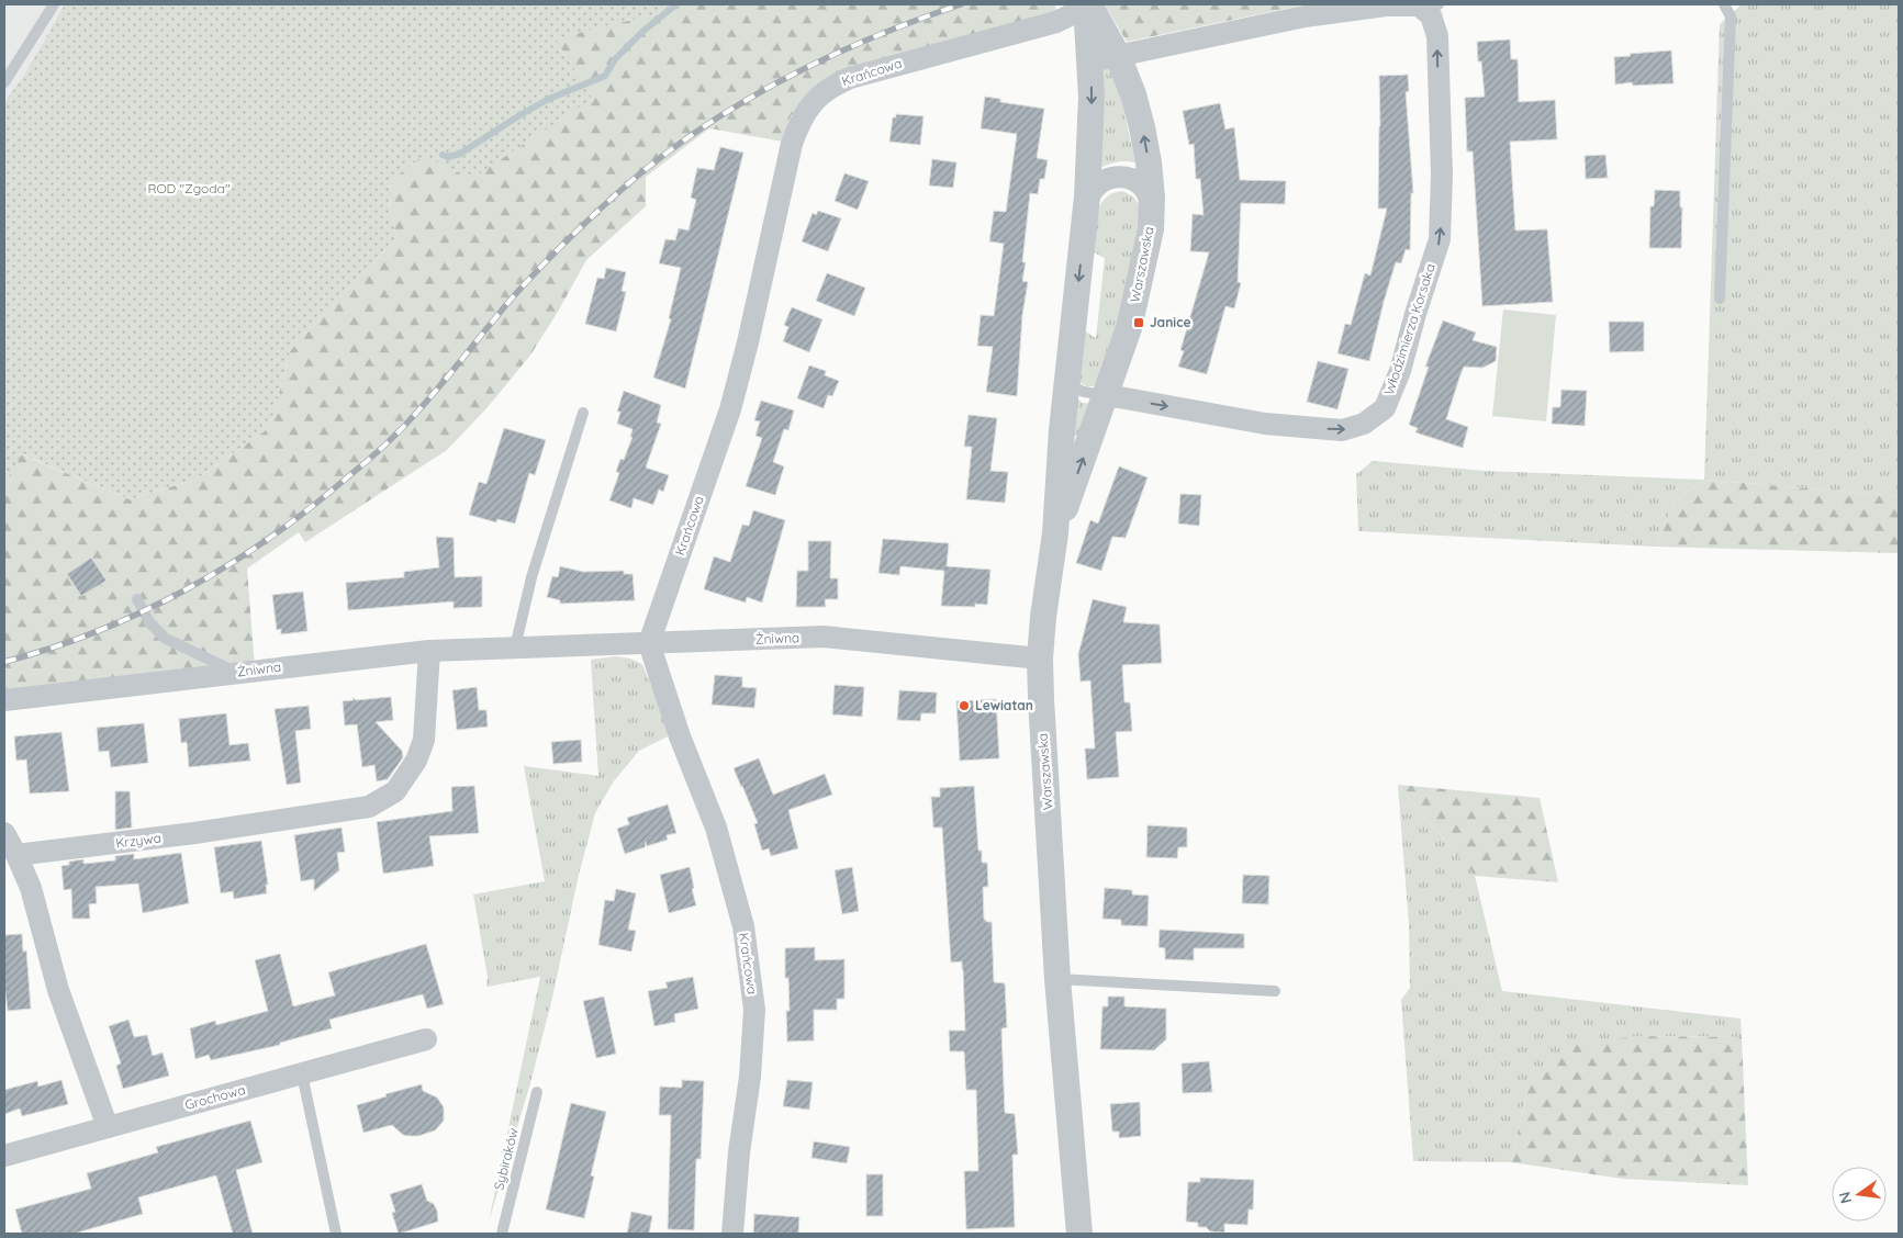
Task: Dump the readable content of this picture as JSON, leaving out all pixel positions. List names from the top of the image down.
{
  "streets": {
    "street": [
      "Krańcowa",
      "Warszawska",
      "Włodzimierza Korsaka",
      "Żniwna",
      "Krzywa",
      "Grochowa"
    ],
    "lane": ["Sybiraków"]
  },
  "crossings": [
    ["Krańcowa", "Żniwna"],
    ["Warszawska", "Włodzimierza Korsaka"],
    ["Warszawska", "Żniwna"],
    ["Żniwna", "Krzywa"]
  ],
  "parks": ["ROD \"Zgoda\""],
  "places": {
    "transit": ["Janice"],
    "other": ["Lewiatan"]
  },
  "north": "left"
}
